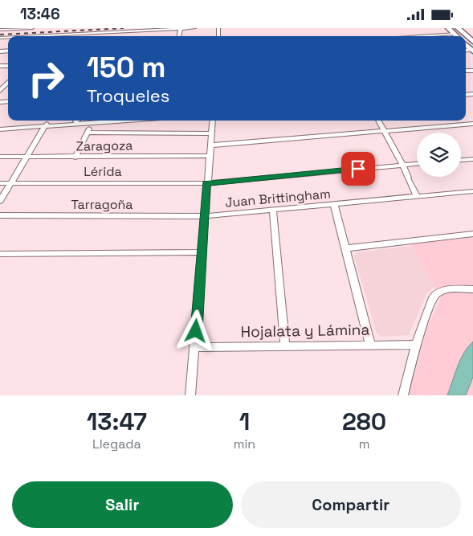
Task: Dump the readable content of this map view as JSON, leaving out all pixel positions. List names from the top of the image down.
{
  "streets": {
    "street": [
      "Zaragoza",
      "Lérida",
      "Juan Brittingham",
      "Tarragoña",
      "Hojalata y Lámina"
    ]
  },
  "crossings": [
    ["Juan Brittingham", "Tarragoña"]
  ],
  "page": {
    "status": "13:46",
    "turn": ["150 m", "Troqueles"],
    "eta": [
      "13:47",
      "Llegada",
      "1",
      "min",
      "280",
      "m"
    ],
    "buttons": ["Salir", "Compartir"]
  }
}
